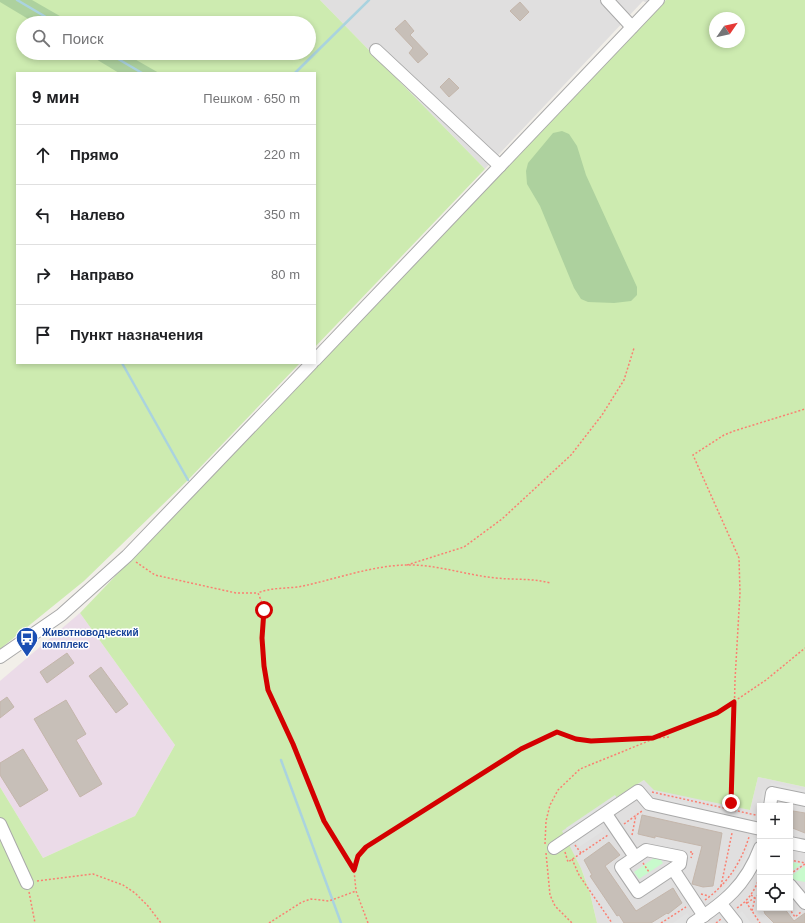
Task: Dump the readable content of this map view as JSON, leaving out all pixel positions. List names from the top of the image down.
{
  "places": {
    "bus stop": ["Животноводческий комплекс"]
  },
  "north": "top right",
  "page": {
    "search": "Поиск",
    "heading": ["9 мин", "Пешком · 650 m"],
    "list": [
      ["Прямо", "220 m"],
      ["Налево", "350 m"],
      ["Направо", "80 m"],
      "Пункт назначения"
    ],
    "map_buttons": ["+", "−"]
  }
}
